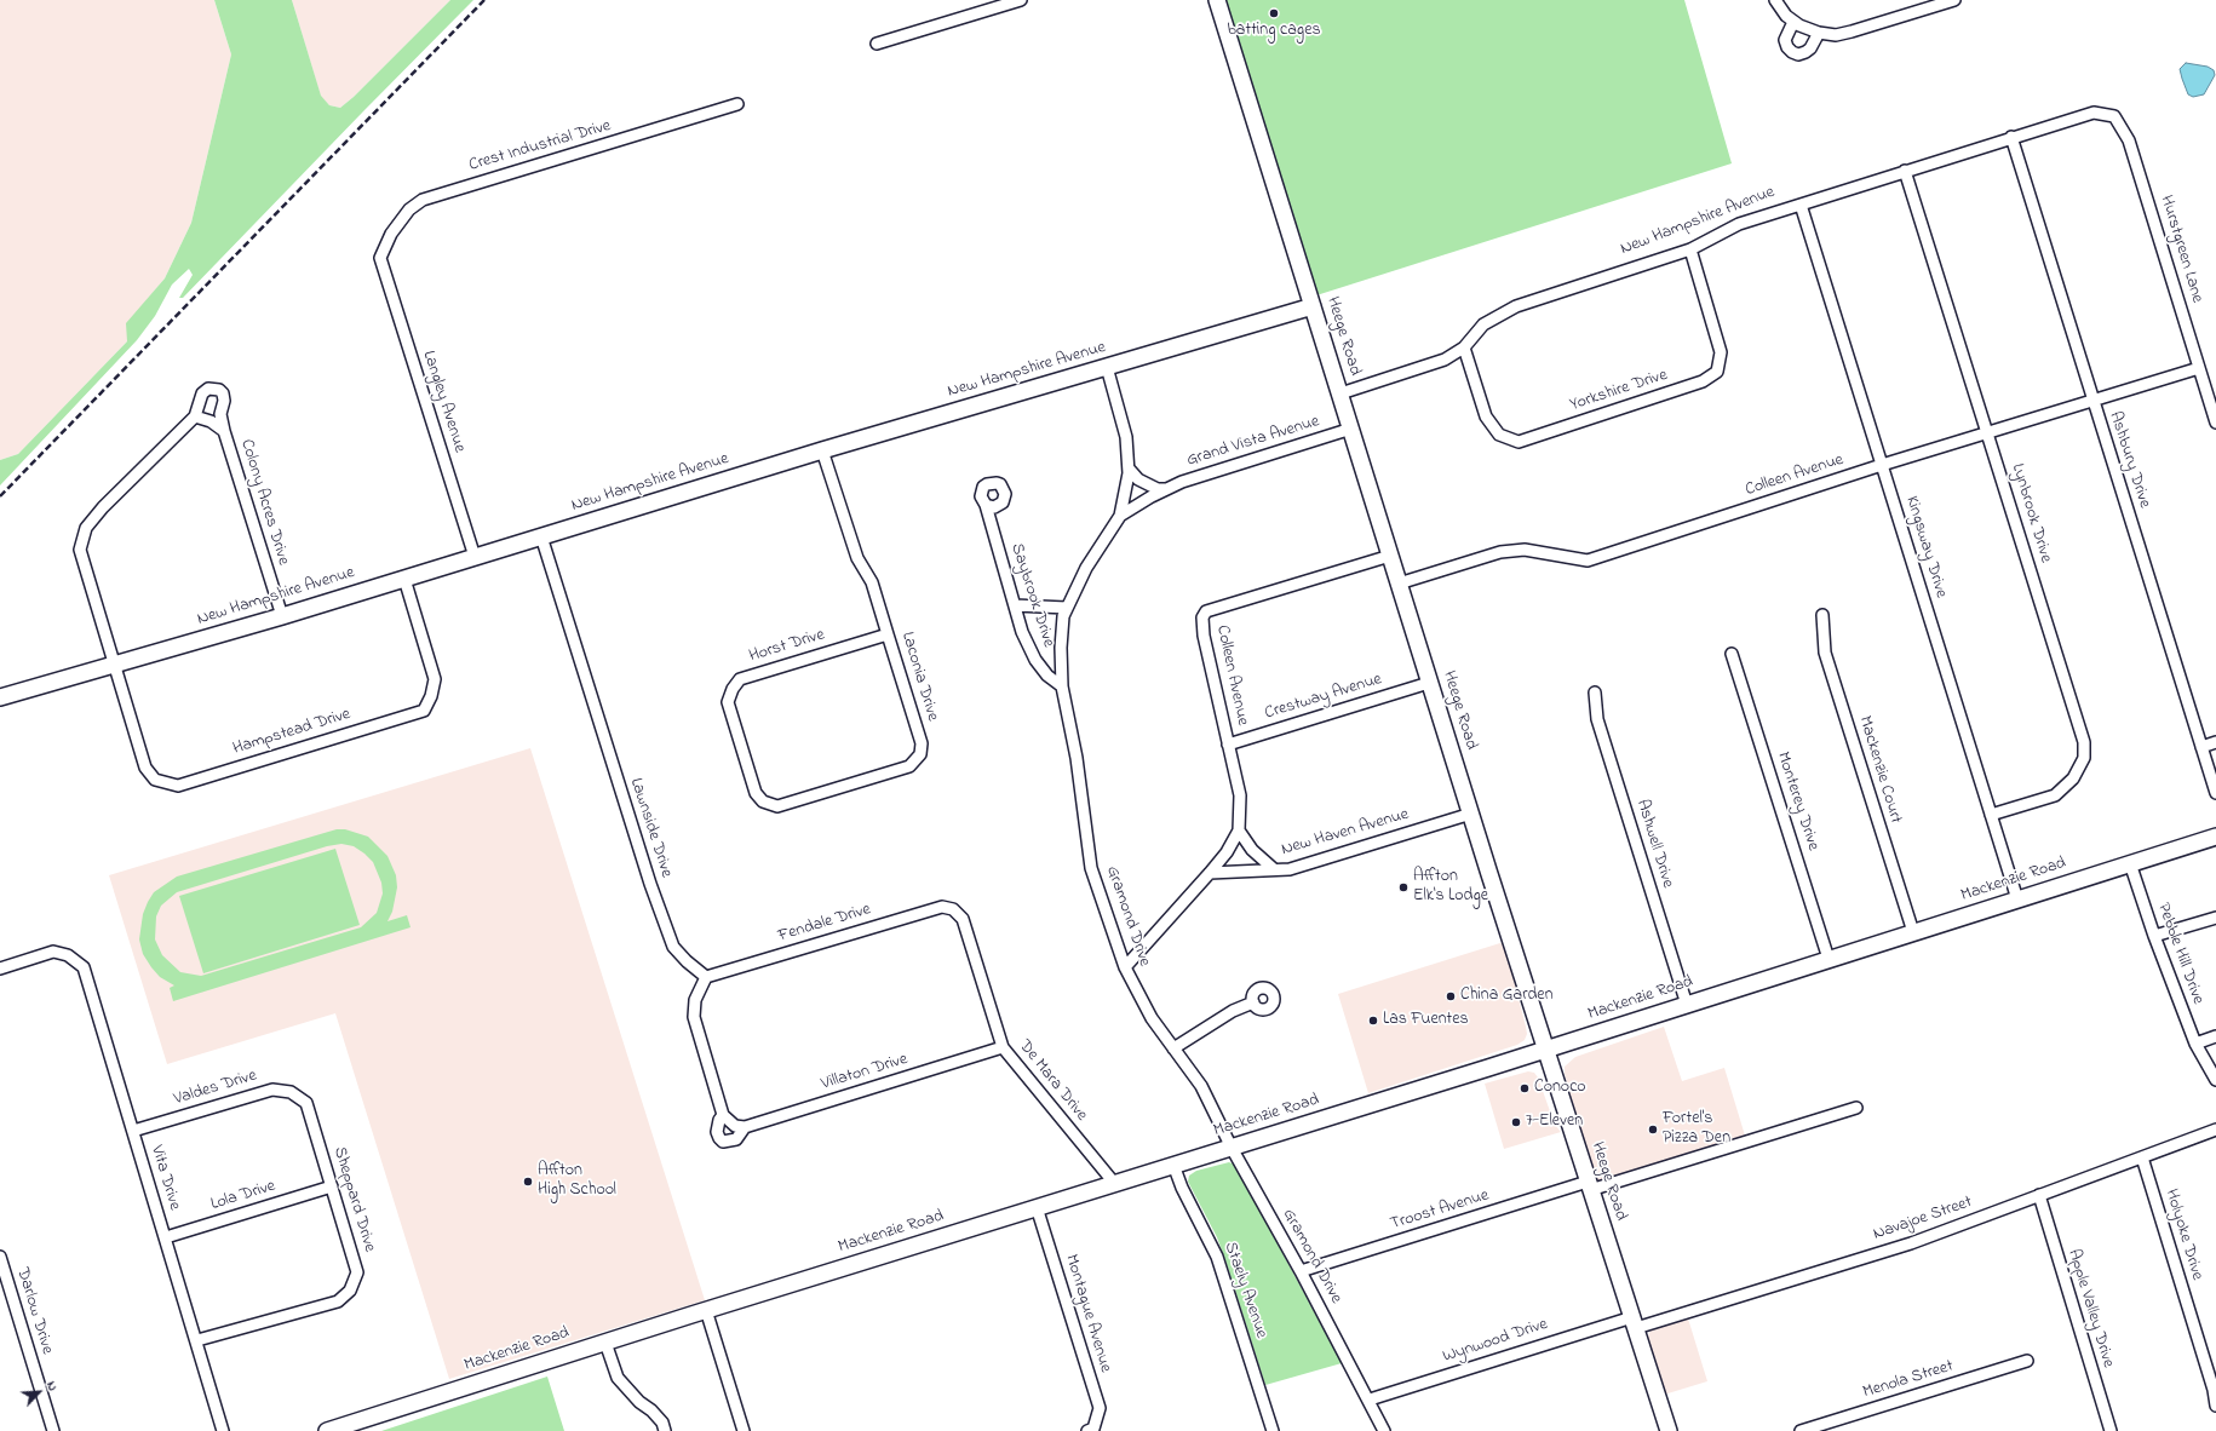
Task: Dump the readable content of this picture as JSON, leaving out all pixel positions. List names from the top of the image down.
{
  "streets": {
    "street": [
      "Crest Industrial Drive",
      "New Hampshire Avenue",
      "Hurstgreen Lane",
      "Heege Road",
      "Yorkshire Drive",
      "Langley Avenue",
      "Grand Vista Avenue",
      "Ashbury Drive",
      "Colleen Avenue",
      "Colony Acres Drive",
      "Lynbrook Drive",
      "Kingsway Drive",
      "Saybrook Drive",
      "Horst Drive",
      "Laconia Drive",
      "Crestway Avenue",
      "Hampstead Drive",
      "Mackenzie Court",
      "Monterey Drive",
      "Lawnside Drive",
      "New Haven Avenue",
      "Ashwell Drive",
      "Mackenzie Road",
      "Gramond Drive",
      "Fendale Drive",
      "Pebble Hill Drive",
      "Villaton Drive",
      "De Mara Drive",
      "Valdes Drive",
      "Vita Drive",
      "Lola Drive",
      "Sheppard Drive",
      "Troost Avenue",
      "Navajoe Street",
      "Holyoke Drive",
      "Staely Avenue",
      "Apple Valley Drive",
      "Darlow Drive",
      "Montague Avenue",
      "Wynwood Drive",
      "Menola Street"
    ]
  },
  "crossings": [
    ["Crest Industrial Drive", "Langley Avenue"],
    ["New Hampshire Avenue", "Hurstgreen Lane"],
    ["New Hampshire Avenue", "Heege Road"],
    ["New Hampshire Avenue", "Yorkshire Drive"],
    ["New Hampshire Avenue", "Langley Avenue"],
    ["New Hampshire Avenue", "Ashbury Drive"],
    ["New Hampshire Avenue", "Colony Acres Drive"],
    ["New Hampshire Avenue", "Lynbrook Drive"],
    ["New Hampshire Avenue", "Kingsway Drive"],
    ["New Hampshire Avenue", "Laconia Drive"],
    ["New Hampshire Avenue", "Hampstead Drive"],
    ["New Hampshire Avenue", "Lawnside Drive"],
    ["New Hampshire Avenue", "Gramond Drive"],
    ["Hurstgreen Lane", "Colleen Avenue"],
    ["Heege Road", "Grand Vista Avenue"],
    ["Heege Road", "Colleen Avenue"],
    ["Heege Road", "Crestway Avenue"],
    ["Heege Road", "New Haven Avenue"],
    ["Heege Road", "Mackenzie Road"],
    ["Heege Road", "Troost Avenue"],
    ["Heege Road", "Navajoe Street"],
    ["Heege Road", "Wynwood Drive"],
    ["Grand Vista Avenue", "Gramond Drive"],
    ["Ashbury Drive", "Colleen Avenue"],
    ["Colleen Avenue", "Lynbrook Drive"],
    ["Colleen Avenue", "Kingsway Drive"],
    ["Colleen Avenue", "Crestway Avenue"],
    ["Colleen Avenue", "New Haven Avenue"],
    ["Lynbrook Drive", "Kingsway Drive"],
    ["Kingsway Drive", "Mackenzie Road"],
    ["Saybrook Drive", "Gramond Drive"],
    ["Horst Drive", "Laconia Drive"],
    ["Mackenzie Court", "Mackenzie Road"],
    ["Monterey Drive", "Mackenzie Road"],
    ["Lawnside Drive", "Fendale Drive"],
    ["Ashwell Drive", "Mackenzie Road"],
    ["Mackenzie Road", "Gramond Drive"],
    ["Mackenzie Road", "Pebble Hill Drive"],
    ["Mackenzie Road", "De Mara Drive"],
    ["Mackenzie Road", "Staely Avenue"],
    ["Mackenzie Road", "Montague Avenue"],
    ["Gramond Drive", "Troost Avenue"],
    ["Gramond Drive", "Wynwood Drive"],
    ["Fendale Drive", "De Mara Drive"],
    ["Villaton Drive", "De Mara Drive"],
    ["Valdes Drive", "Vita Drive"],
    ["Valdes Drive", "Sheppard Drive"],
    ["Vita Drive", "Lola Drive"],
    ["Vita Drive", "Sheppard Drive"],
    ["Lola Drive", "Sheppard Drive"],
    ["Navajoe Street", "Holyoke Drive"],
    ["Navajoe Street", "Apple Valley Drive"],
    ["Navajoe Street", "Wynwood Drive"]
  ],
  "places": [
    "batting cages",
    "Affton Elk's Lodge",
    "China Garden",
    "Las Fuentes",
    "Conoco",
    "7-Eleven",
    "Fortel's Pizza Den",
    "Affton High School"
  ],
  "north": "top right"
}
